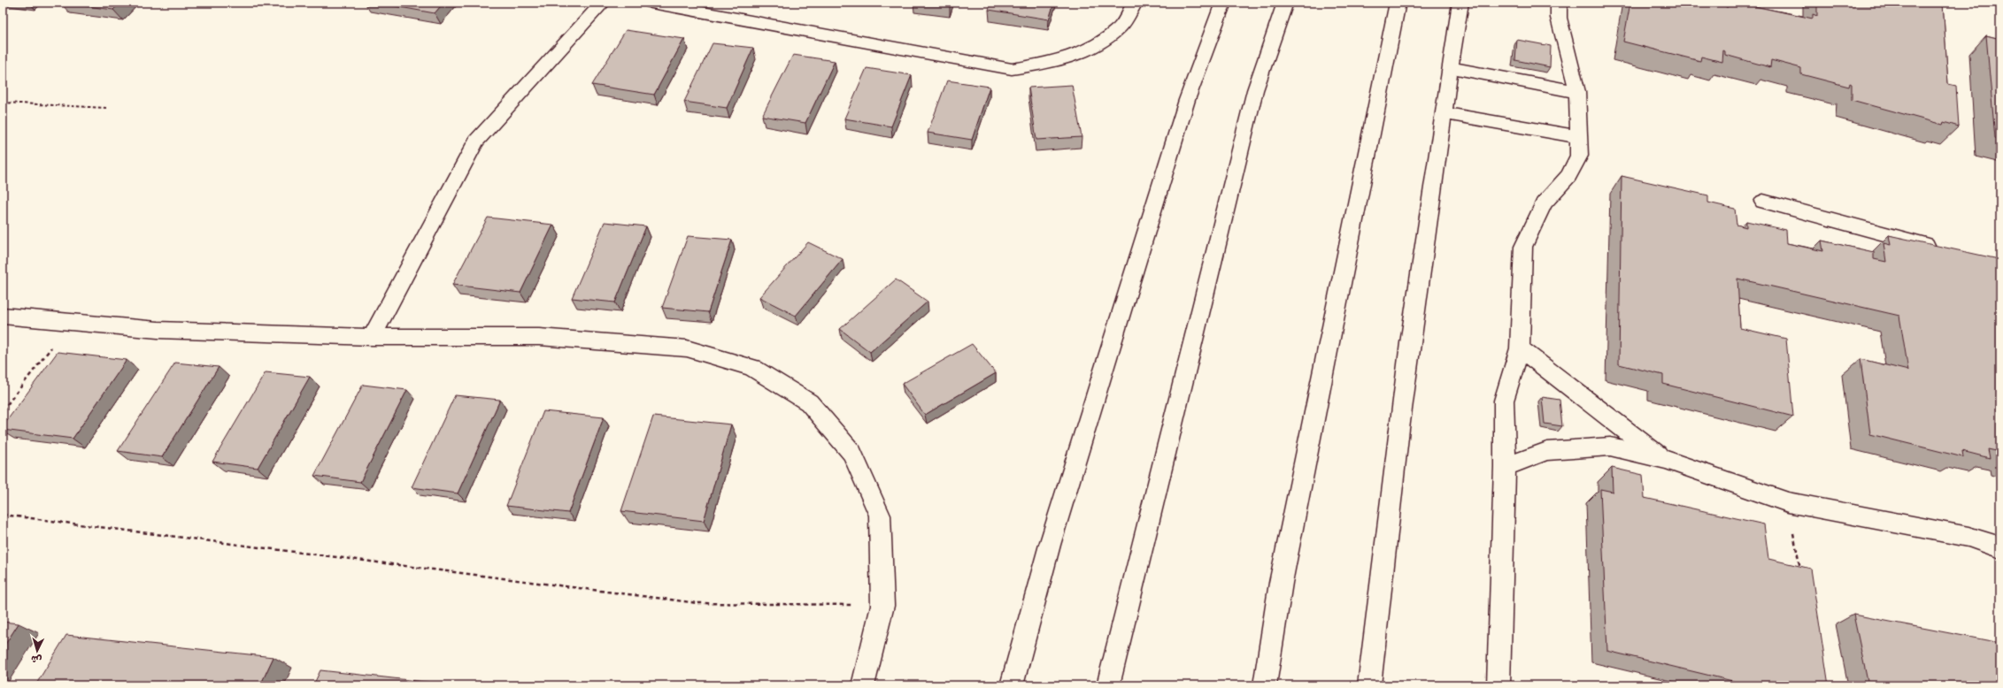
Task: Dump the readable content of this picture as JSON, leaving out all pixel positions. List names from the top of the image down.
{
  "north": "bottom"
}
